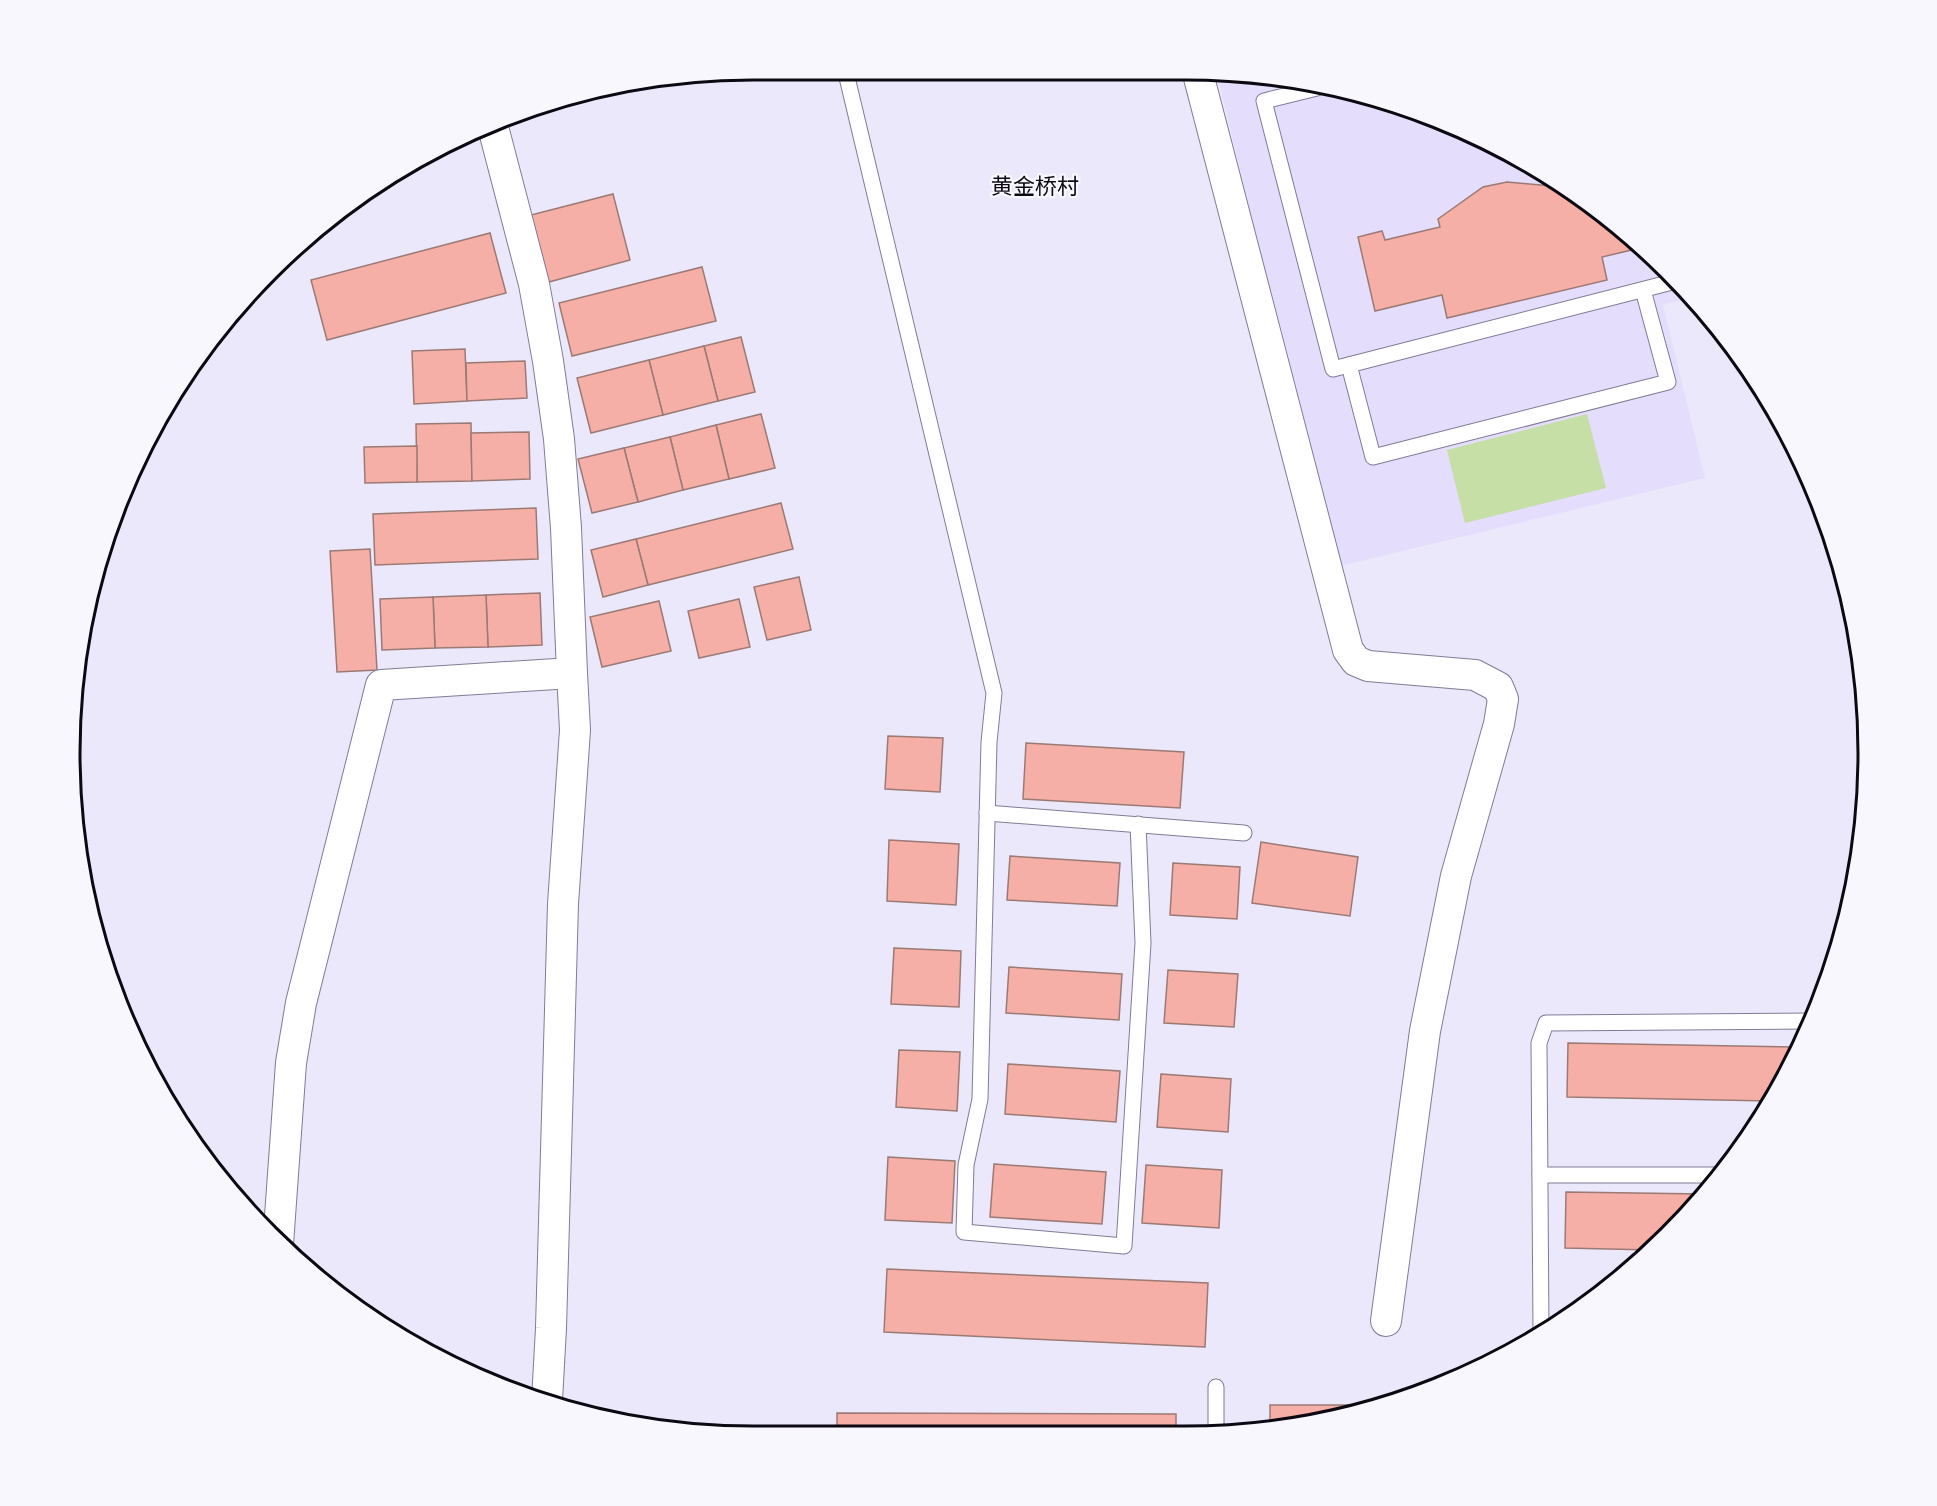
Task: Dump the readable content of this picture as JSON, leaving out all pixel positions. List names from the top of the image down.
{
  "districts": ["黄金桥村"]
}
